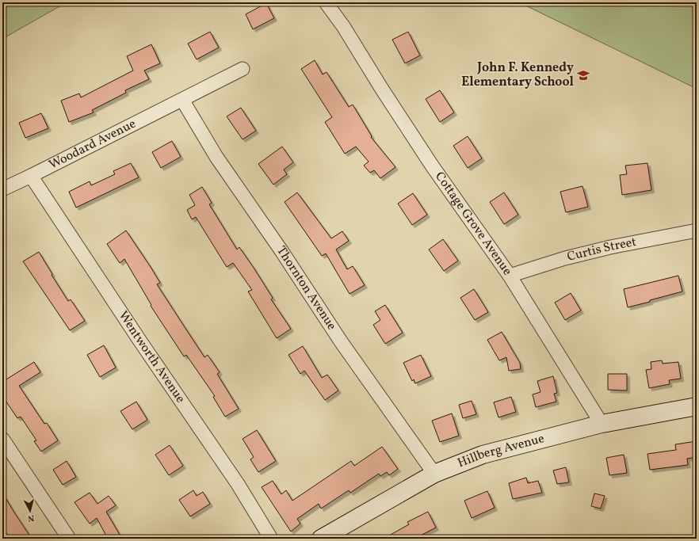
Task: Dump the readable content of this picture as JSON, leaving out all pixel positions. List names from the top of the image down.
{
  "streets": {
    "street": [
      "Woodard Avenue",
      "Cottage Grove Avenue",
      "Curtis Street",
      "Thornton Avenue",
      "Wentworth Avenue",
      "Hillberg Avenue"
    ]
  },
  "crossings": [
    ["Woodard Avenue", "Thornton Avenue"],
    ["Woodard Avenue", "Wentworth Avenue"],
    ["Cottage Grove Avenue", "Curtis Street"],
    ["Cottage Grove Avenue", "Hillberg Avenue"],
    ["Thornton Avenue", "Hillberg Avenue"]
  ],
  "places": {
    "school or university": ["John F. Kennedy Elementary School"]
  },
  "north": "bottom"
}
